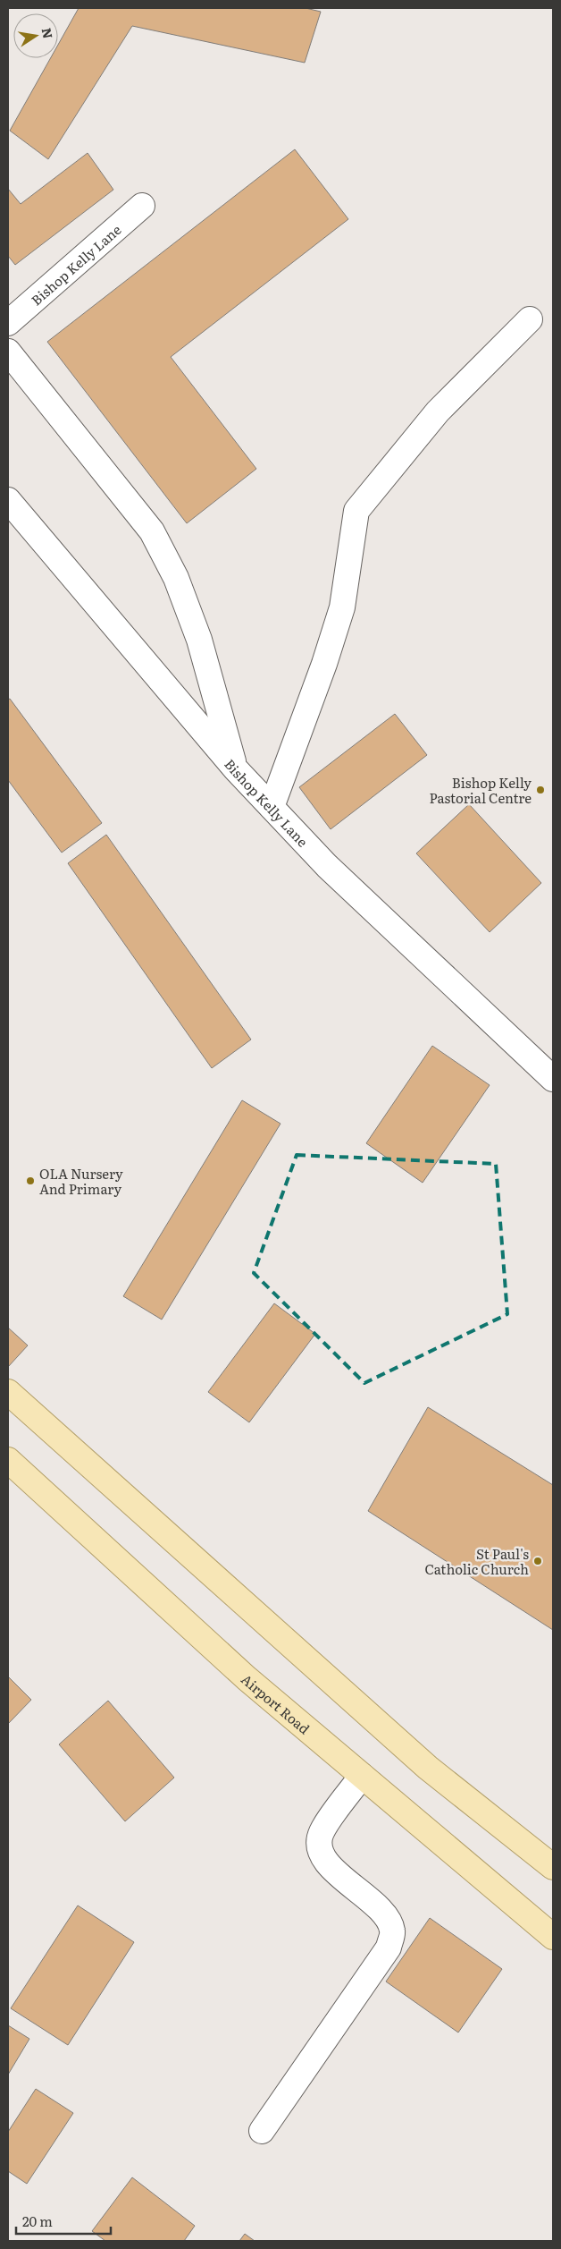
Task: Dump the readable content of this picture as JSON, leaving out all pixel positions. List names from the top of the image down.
{
  "streets": {
    "main road": ["Airport Road"],
    "street": ["Bishop Kelly Lane"]
  },
  "places": ["Bishop Kelly Pastorial Centre", "OLA Nursery And Primary", "St Paul's Catholic Church"],
  "scale_bar": "20 m",
  "north": "right"
}
